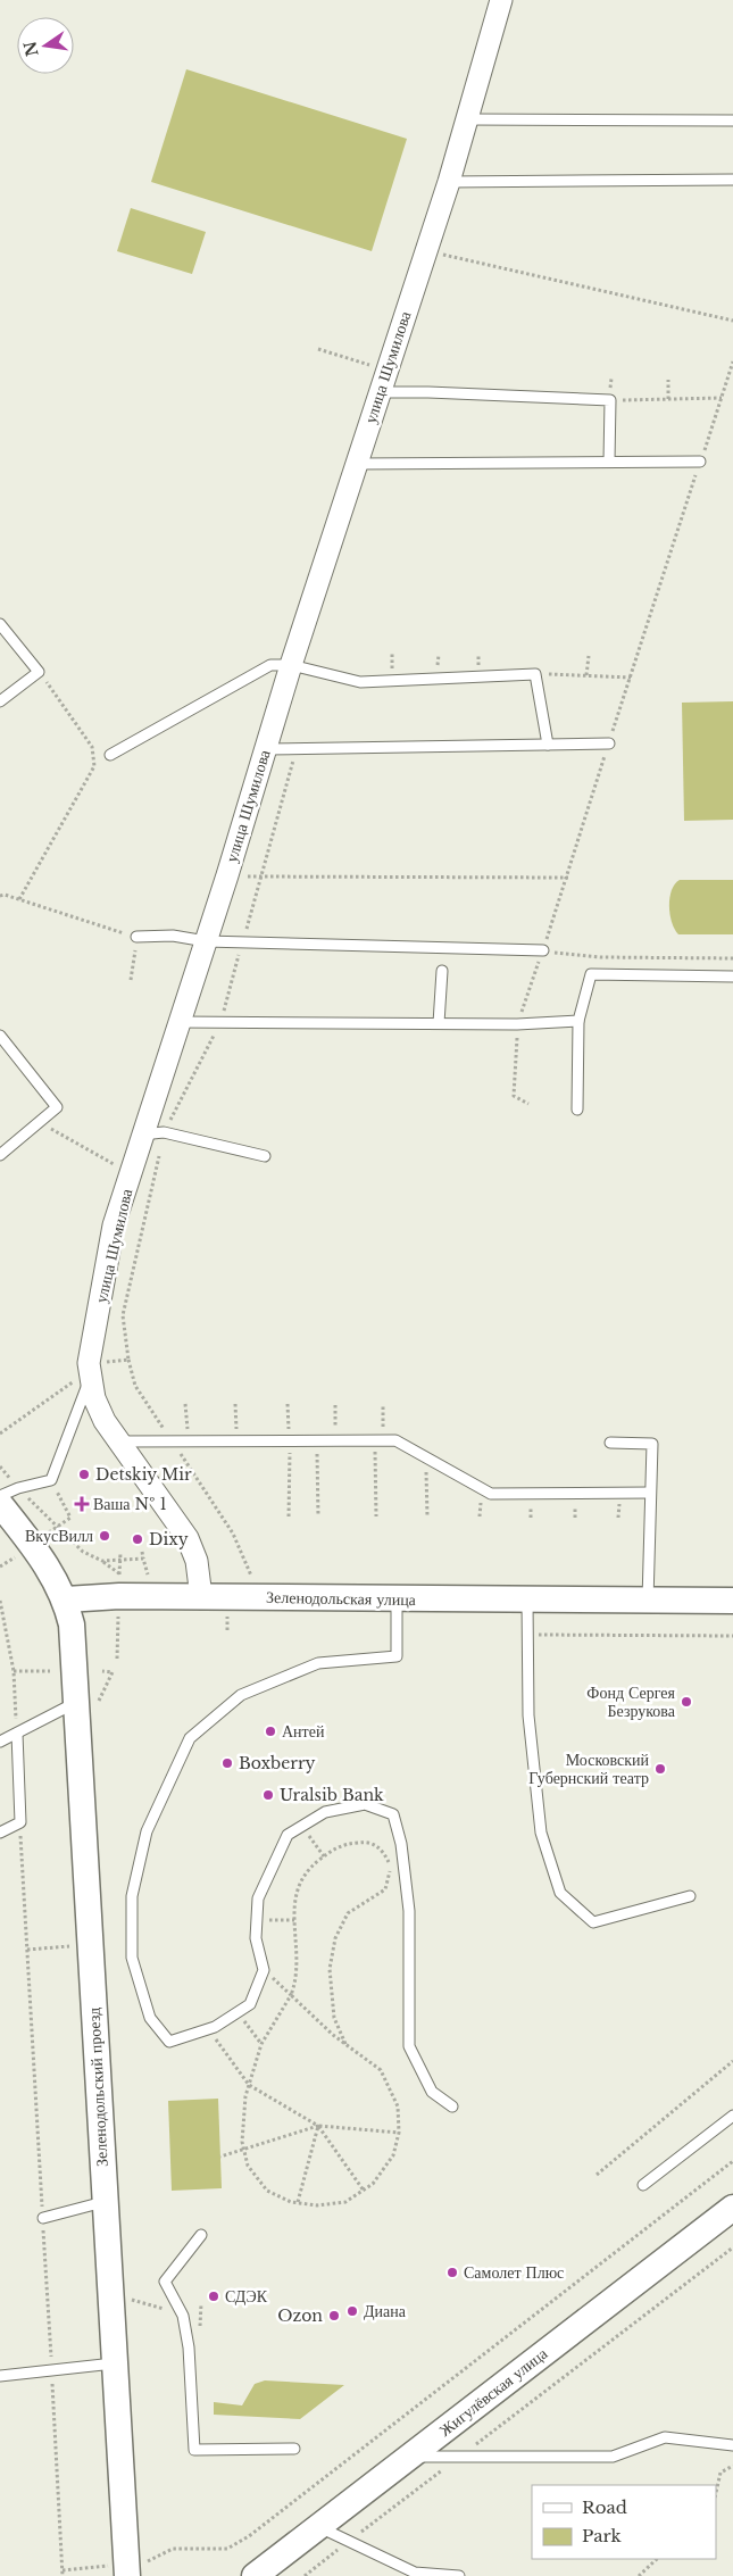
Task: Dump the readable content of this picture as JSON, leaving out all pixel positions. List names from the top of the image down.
{
  "streets": {
    "street": [
      "улица Шумилова",
      "Зеленодольская улица",
      "Зеленодольский проезд",
      "Жигулёвская улица"
    ]
  },
  "crossings": [
    ["улица Шумилова", "Зеленодольская улица"],
    ["Зеленодольская улица", "Зеленодольский проезд"]
  ],
  "places": {
    "other": [
      "Detskiy Mir",
      "ВкусВилл",
      "Dixy",
      "Фонд Сергея Безрукова",
      "Антей",
      "Boxberry",
      "Московский Губернский театр",
      "Uralsib Bank",
      "Самолет Плюс",
      "СДЭК",
      "Диана",
      "Ozon"
    ],
    "health": ["Ваша № 1"]
  },
  "legend": ["Road", "Park"],
  "north": "left"
}
